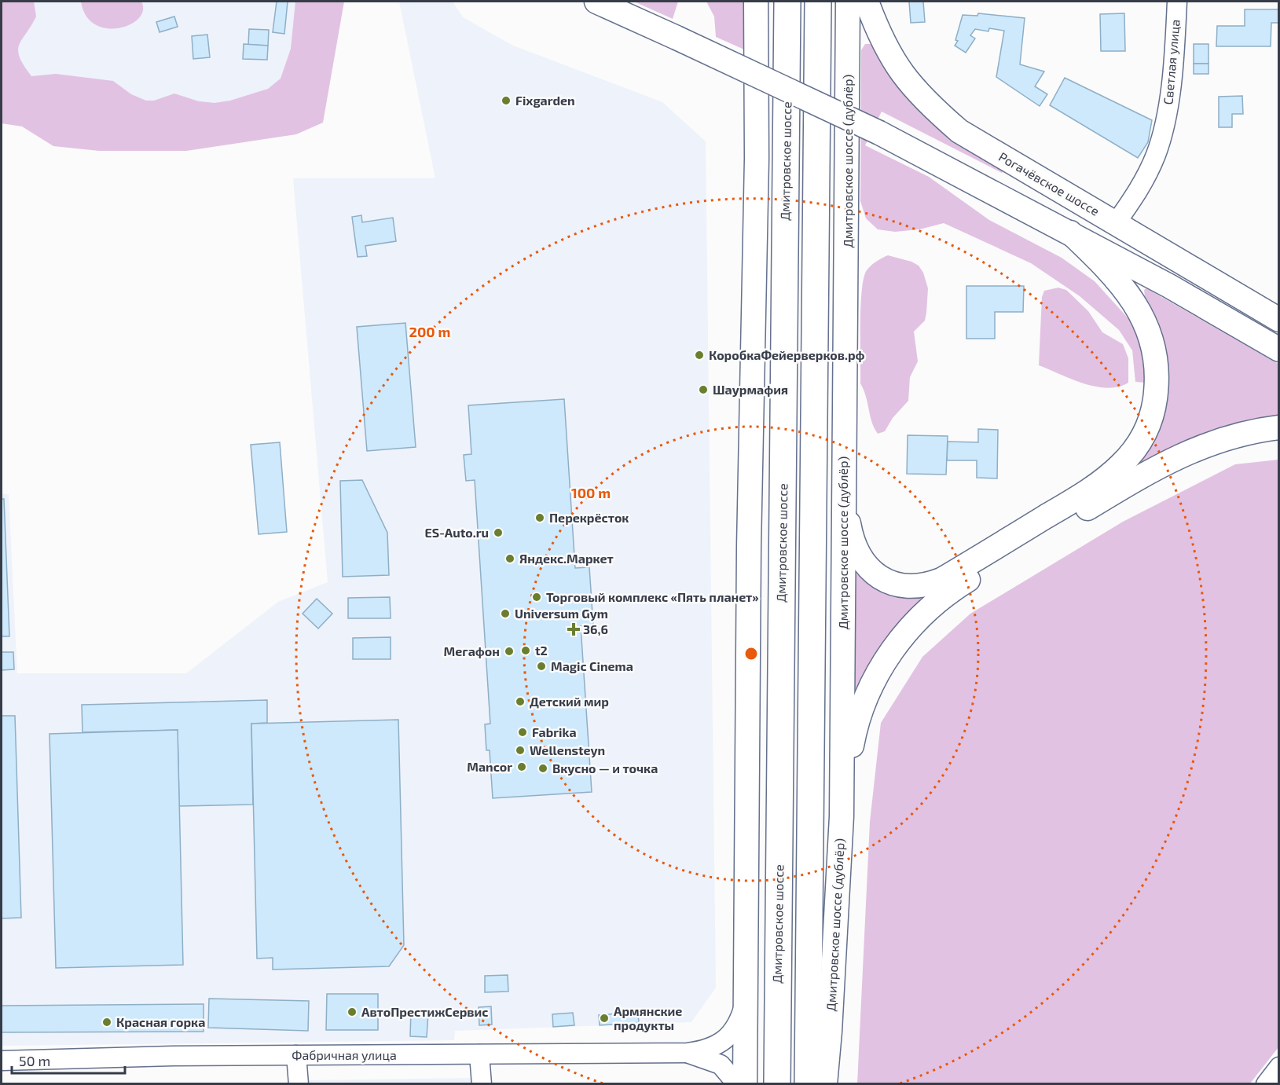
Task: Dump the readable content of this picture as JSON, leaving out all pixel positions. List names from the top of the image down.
{
  "streets": {
    "highway": ["Дмитровское шоссе"],
    "main road": ["Дмитровское шоссе (дублёр)", "Рогачёвское шоссе"],
    "street": ["Светлая улица", "Фабричная улица"]
  },
  "crossings": [
    ["Светлая улица", "Рогачёвское шоссе"]
  ],
  "places": {
    "other": [
      "Fixgarden",
      "КоробкаФейерверков.рф",
      "Шаурмафия",
      "Перекрёсток",
      "ES-Auto.ru",
      "Яндекс.Маркет",
      "Торговый комплекс «Пять планет»",
      "Universum Gym",
      "t2",
      "Мегафон",
      "Magic Cinema",
      "Детский мир",
      "Fabrika",
      "Wellensteyn",
      "Mancor",
      "Вкусно — и точка",
      "АвтоПрестижСервис",
      "Армянские продукты",
      "Красная горка"
    ],
    "health": ["36,6"]
  },
  "scale_bar": "50 m",
  "rings": ["200 m", "100 m"]
}
